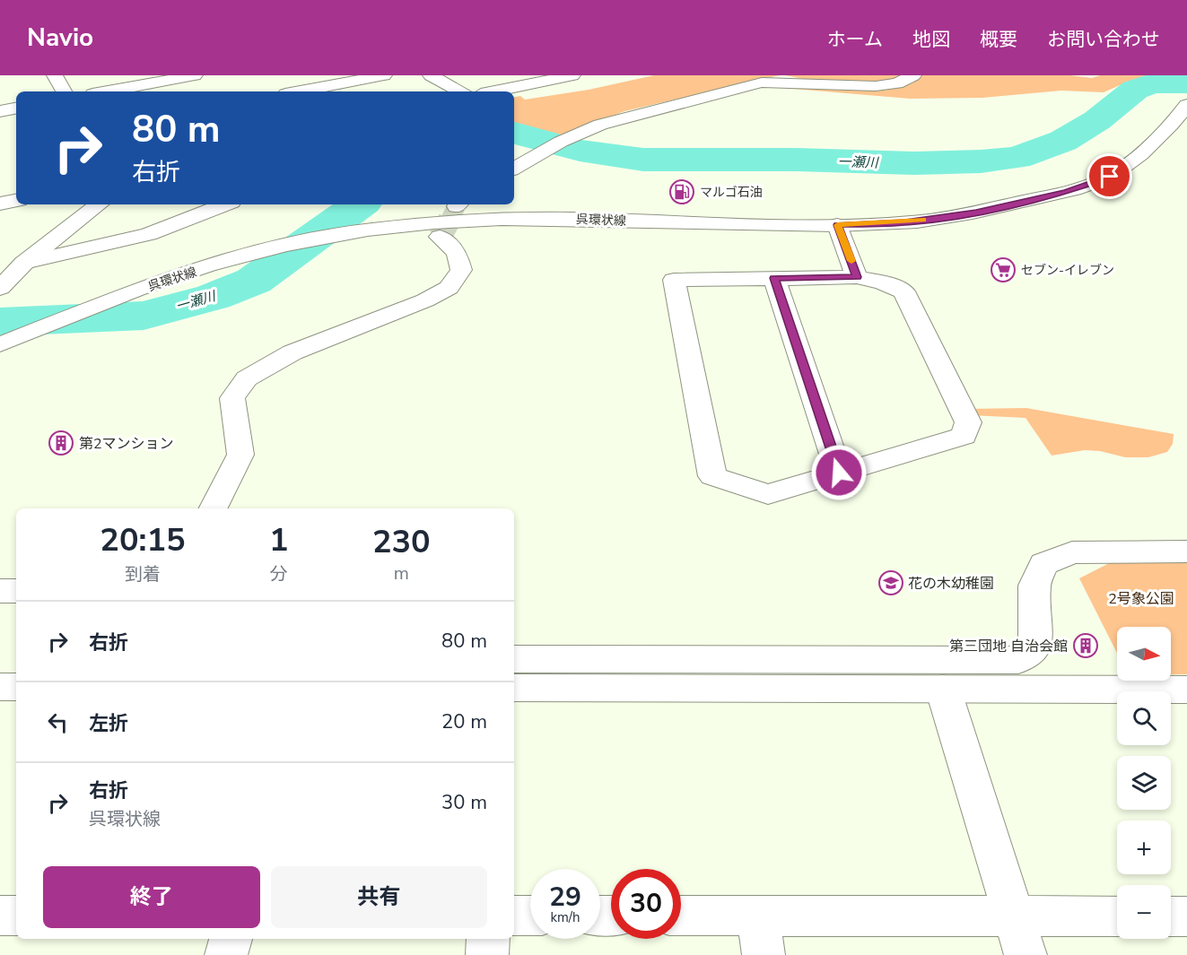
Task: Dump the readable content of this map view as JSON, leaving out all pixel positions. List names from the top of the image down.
{
  "streets": {
    "street": ["呉環状線"]
  },
  "water": ["一瀬川"],
  "parks": ["2号象公園"],
  "places": {
    "fuel station": ["マルゴ石油"],
    "supermarket": ["セブン-イレブン"],
    "building": ["第2マンション", "第三団地 自治会館"],
    "school or university": ["花の木幼稚園"]
  },
  "north": "right",
  "page": {
    "header": "Navio",
    "nav": [
      "ホーム",
      "地図",
      "概要",
      "お問い合わせ"
    ],
    "turn": ["80 m", "右折"],
    "eta": [
      "20:15",
      "到着",
      "1",
      "分",
      "230",
      "m"
    ],
    "list": [
      {
        "name": "右折",
        "value": "80 m"
      },
      {
        "name": "左折",
        "value": "20 m"
      },
      {
        "name": "右折",
        "note": "呉環状線",
        "value": "30 m"
      }
    ],
    "map_buttons": ["+", "−"],
    "buttons": ["終了", "共有"],
    "speed": "29 km/h",
    "limit": "30"
  }
}
